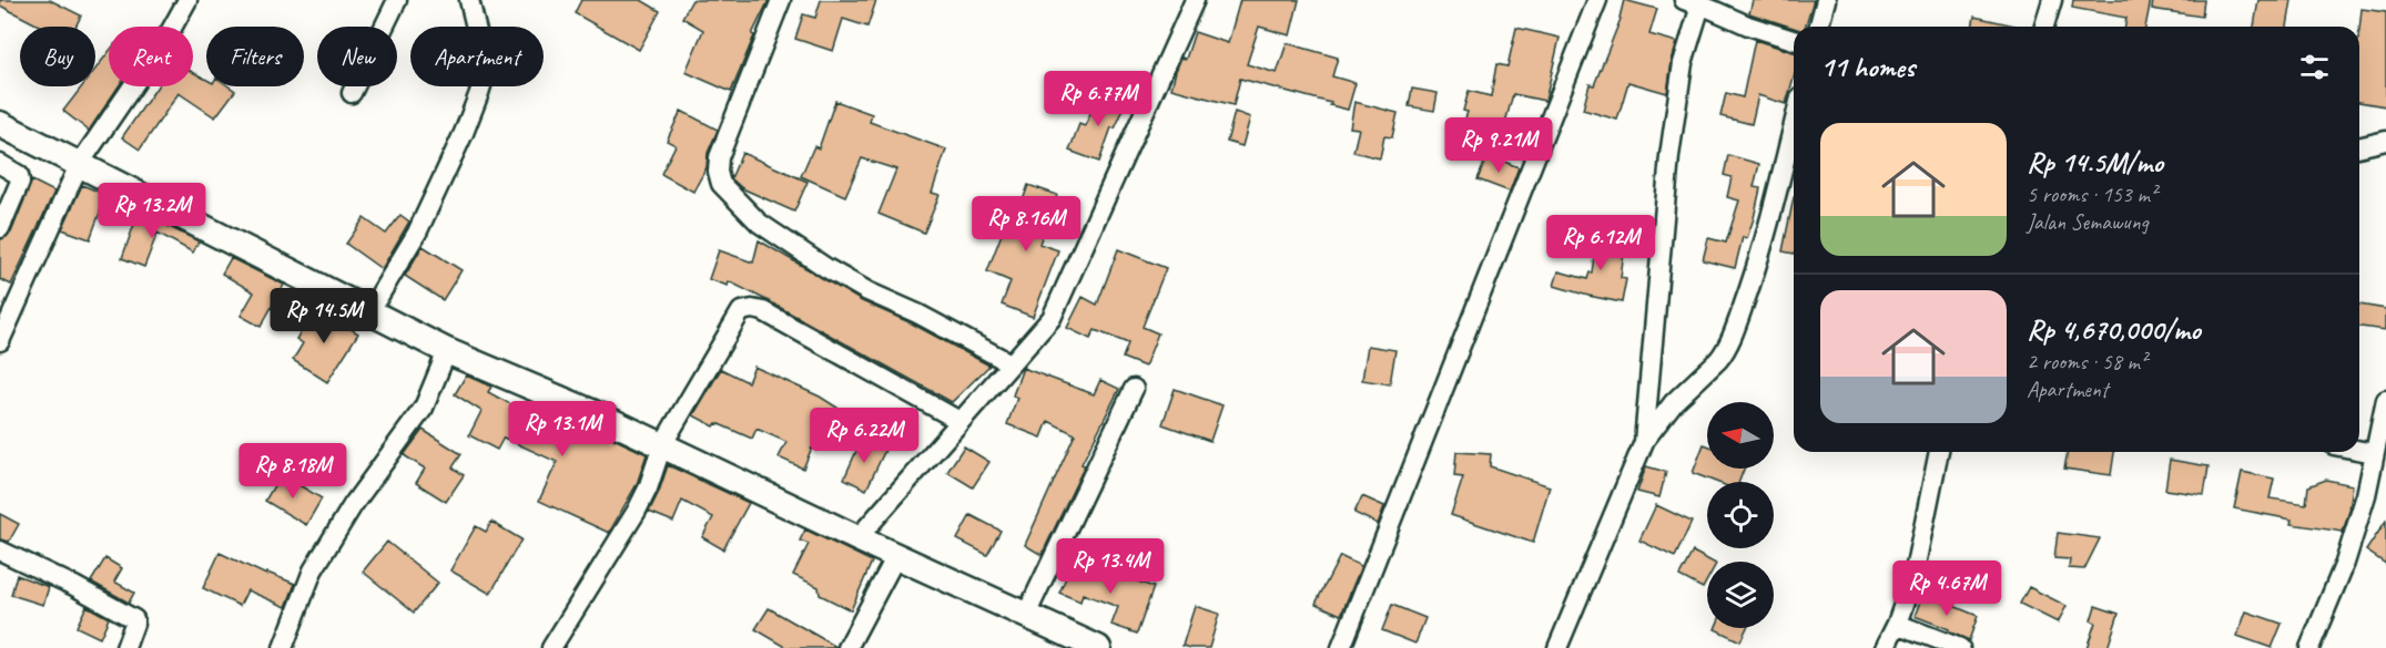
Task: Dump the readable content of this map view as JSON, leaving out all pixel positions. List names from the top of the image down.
{
  "north": "left",
  "page": {
    "chip": [
      "Buy",
      "Rent",
      "Filters",
      "New",
      "Apartment"
    ],
    "heading": "11 homes",
    "price": [
      "Rp 6.77M",
      "Rp 9.21M",
      "Rp 13.2M",
      "Rp 8.16M",
      "Rp 6.12M",
      "Rp 14.5M",
      "Rp 13.1M",
      "Rp 6.22M",
      "Rp 8.18M",
      "Rp 13.4M",
      "Rp 4.67M"
    ],
    "list": [
      {
        "name": "Rp 14.5M/mo",
        "note": "5 rooms · 153 m² · Jalan Semawung"
      },
      {
        "name": "Rp 4,670,000/mo",
        "note": "2 rooms · 58 m² · Apartment"
      }
    ]
  }
}
